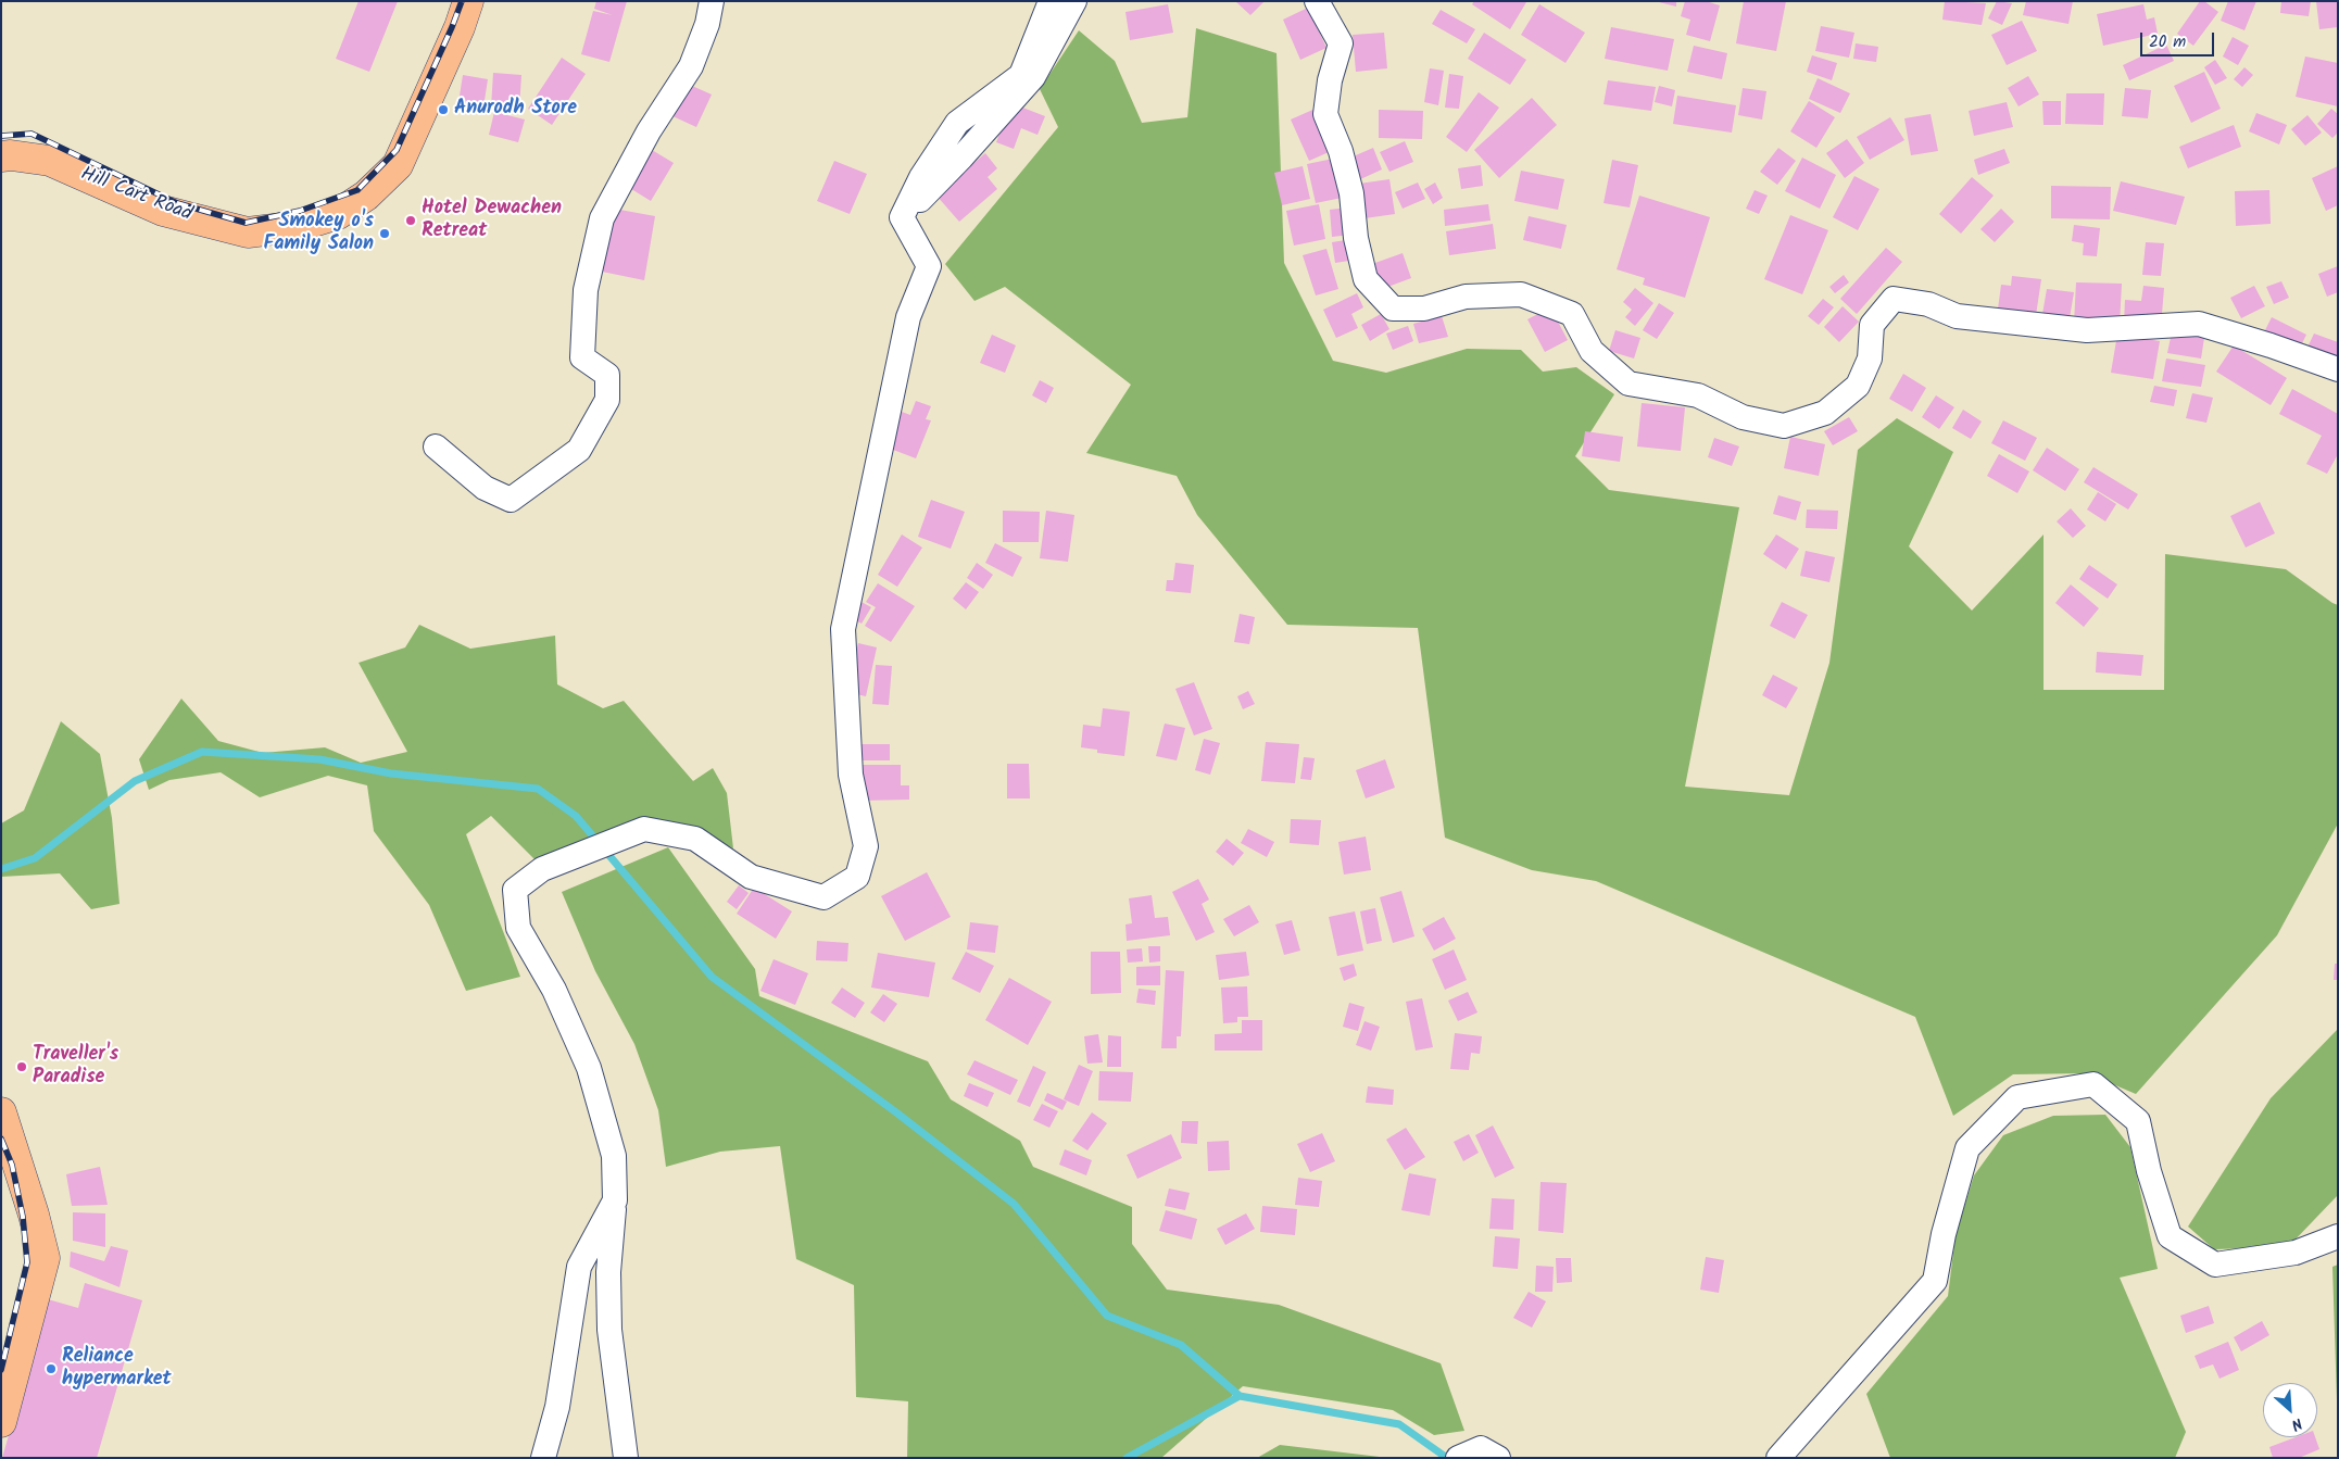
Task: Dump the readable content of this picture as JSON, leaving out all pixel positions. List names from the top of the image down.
{
  "streets": {
    "highway": ["Hill Cart Road"]
  },
  "places": [
    "Anurodh Store",
    "Hotel Dewachen Retreat",
    "Smokey o's Family Salon",
    "Traveller's Paradise",
    "Reliance hypermarket"
  ],
  "scale_bar": "20 m",
  "north": "bottom right"
}
